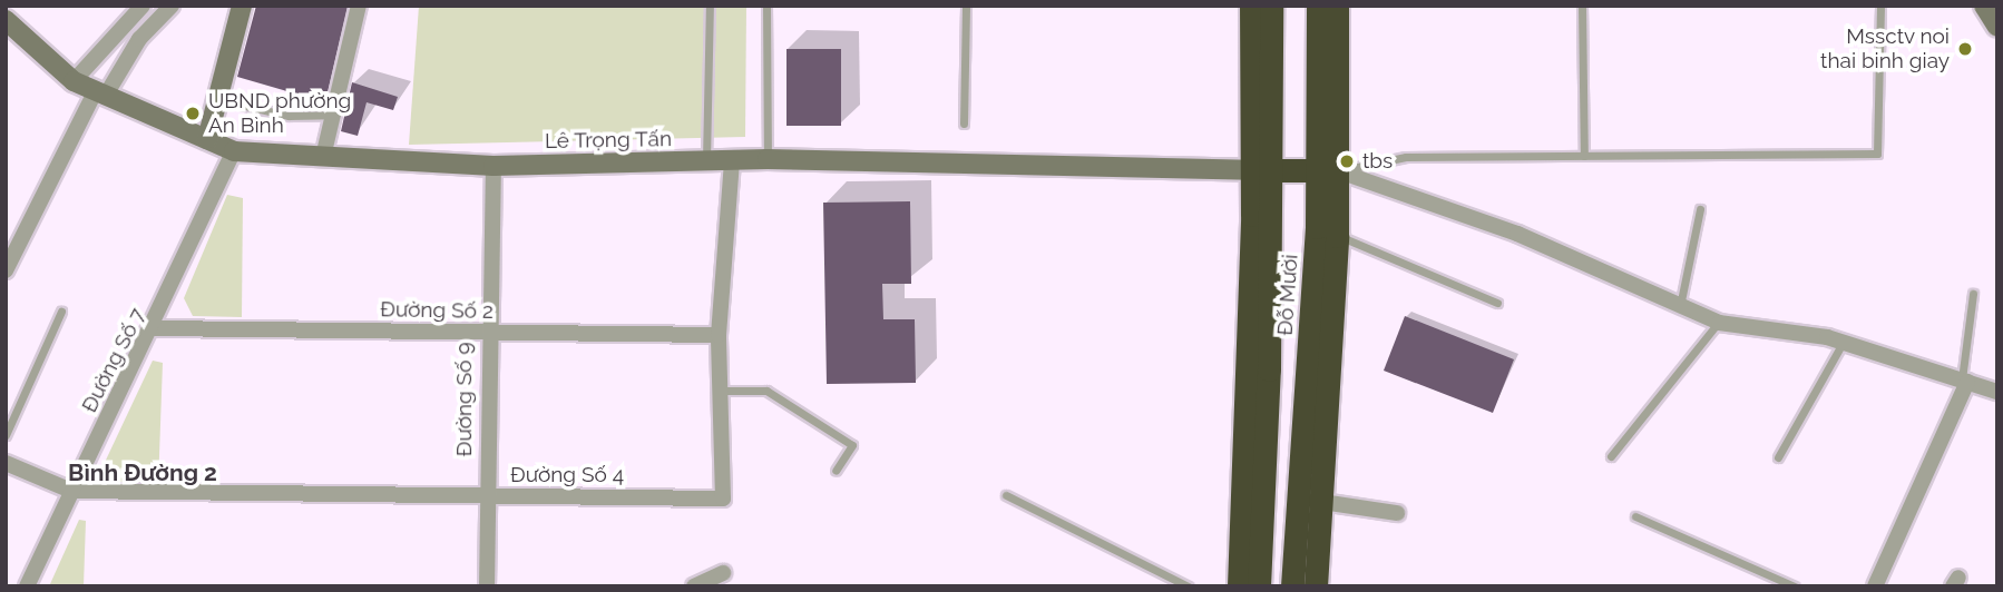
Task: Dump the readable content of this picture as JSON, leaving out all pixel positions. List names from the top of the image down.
{
  "streets": {
    "highway": ["Đỗ Mười"],
    "street": [
      "Lê Trọng Tấn",
      "Đường Số 2",
      "Đường Số 7",
      "Đường Số 9",
      "Đường Số 4"
    ]
  },
  "crossings": [
    ["Lê Trọng Tấn", "Đỗ Mười"],
    ["Lê Trọng Tấn", "Đường Số 7"],
    ["Lê Trọng Tấn", "Đường Số 9"],
    ["Lê Trọng Tấn", "Đường Số 4"],
    ["Đường Số 2", "Đường Số 7"],
    ["Đường Số 2", "Đường Số 9"],
    ["Đường Số 2", "Đường Số 4"],
    ["Đường Số 7", "Đường Số 4"],
    ["Đường Số 9", "Đường Số 4"]
  ],
  "districts": ["Bình Đường 2"],
  "places": ["Mssctv noi thai binh giay", "UBND phường An Bình", "tbs"]
}
